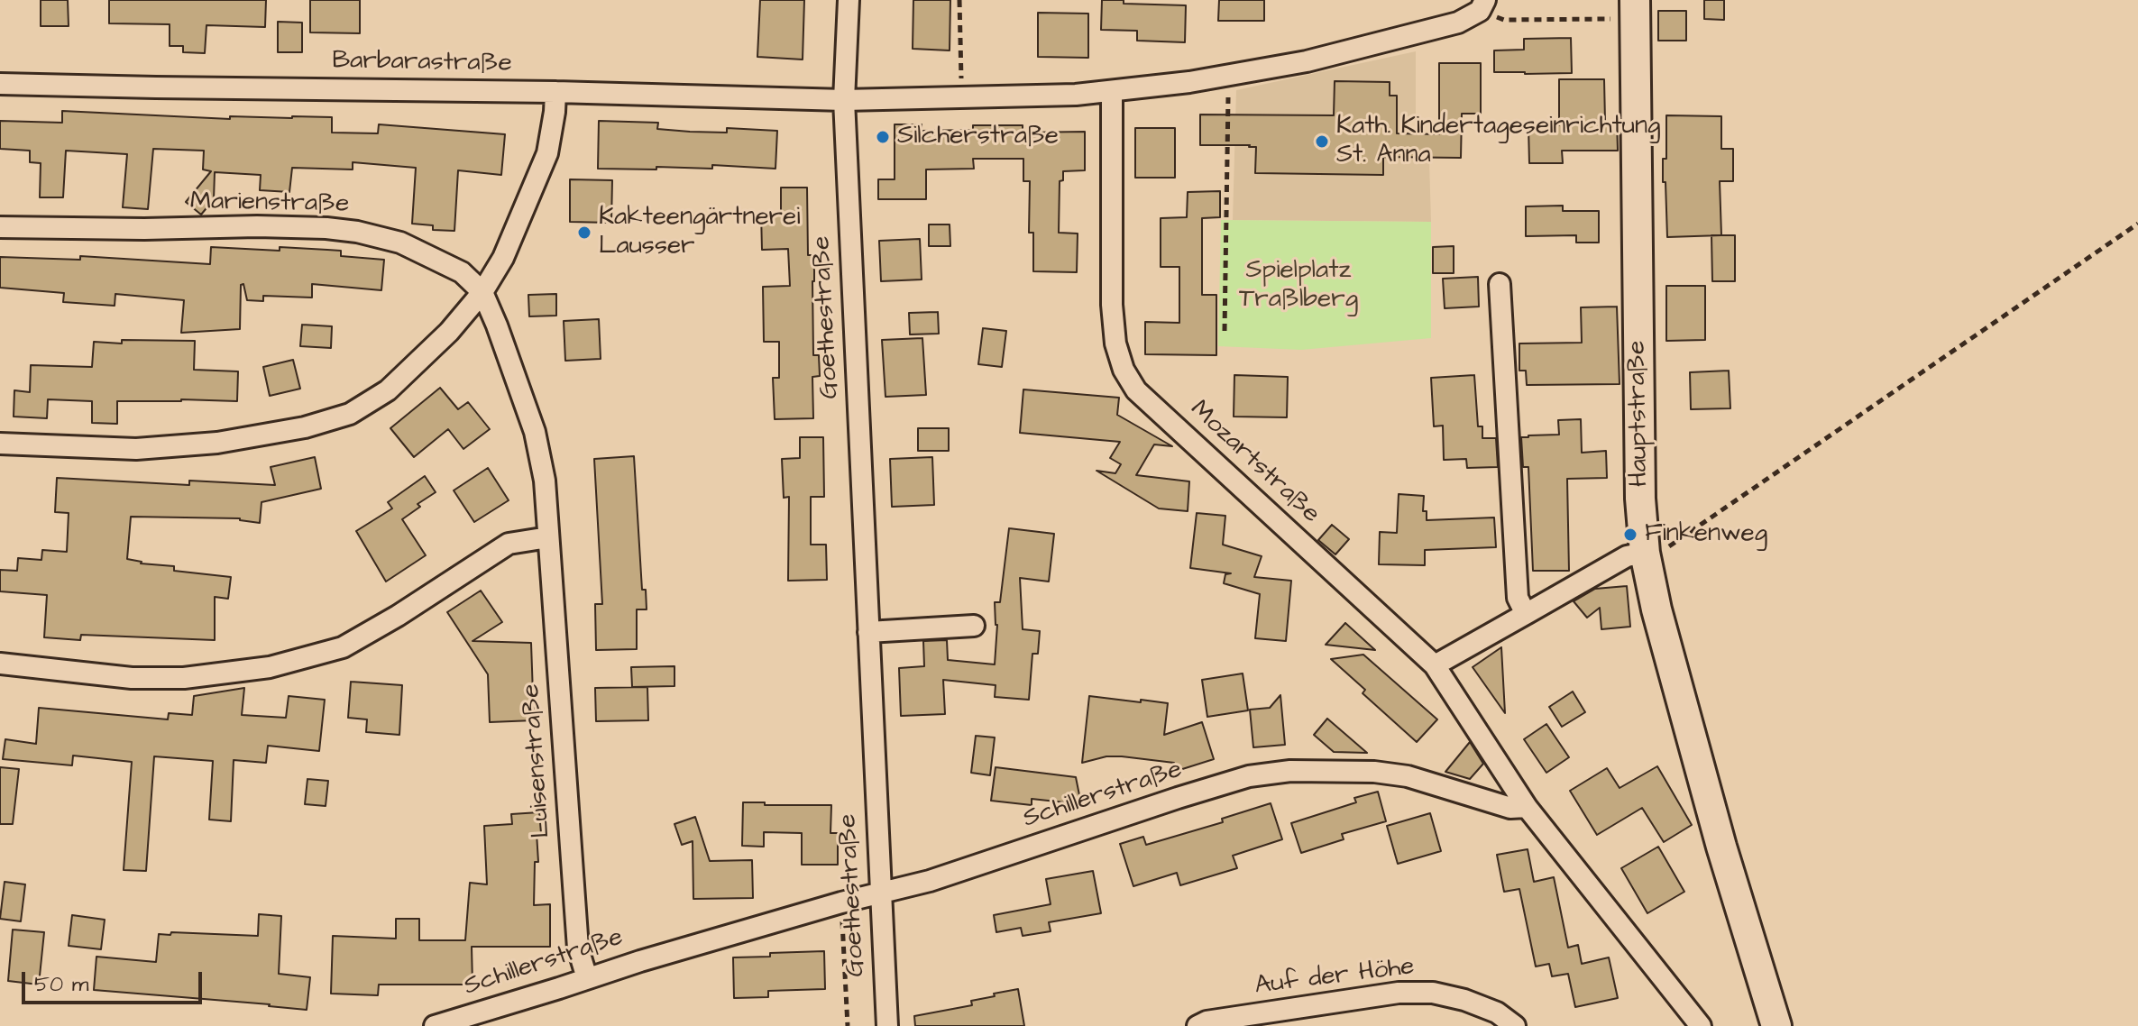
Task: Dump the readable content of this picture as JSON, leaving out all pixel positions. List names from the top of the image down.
{
  "streets": {
    "street": [
      "Barbarastraße",
      "Marienstraße",
      "Goethestraße",
      "Hauptstraße",
      "Mozartstraße",
      "Luisenstraße",
      "Schillerstraße",
      "Auf der Höhe"
    ]
  },
  "crossings": [
    ["Barbarastraße", "Goethestraße"],
    ["Marienstraße", "Luisenstraße"],
    ["Goethestraße", "Schillerstraße"],
    ["Mozartstraße", "Schillerstraße"],
    ["Luisenstraße", "Schillerstraße"]
  ],
  "parks": ["Spielplatz Traßlberg"],
  "places": [
    "Silcherstraße",
    "Kath. Kindertageseinrichtung St. Anna",
    "Kakteengärtnerei Lausser",
    "Finkenweg"
  ],
  "scale_bar": "50 m"
}
